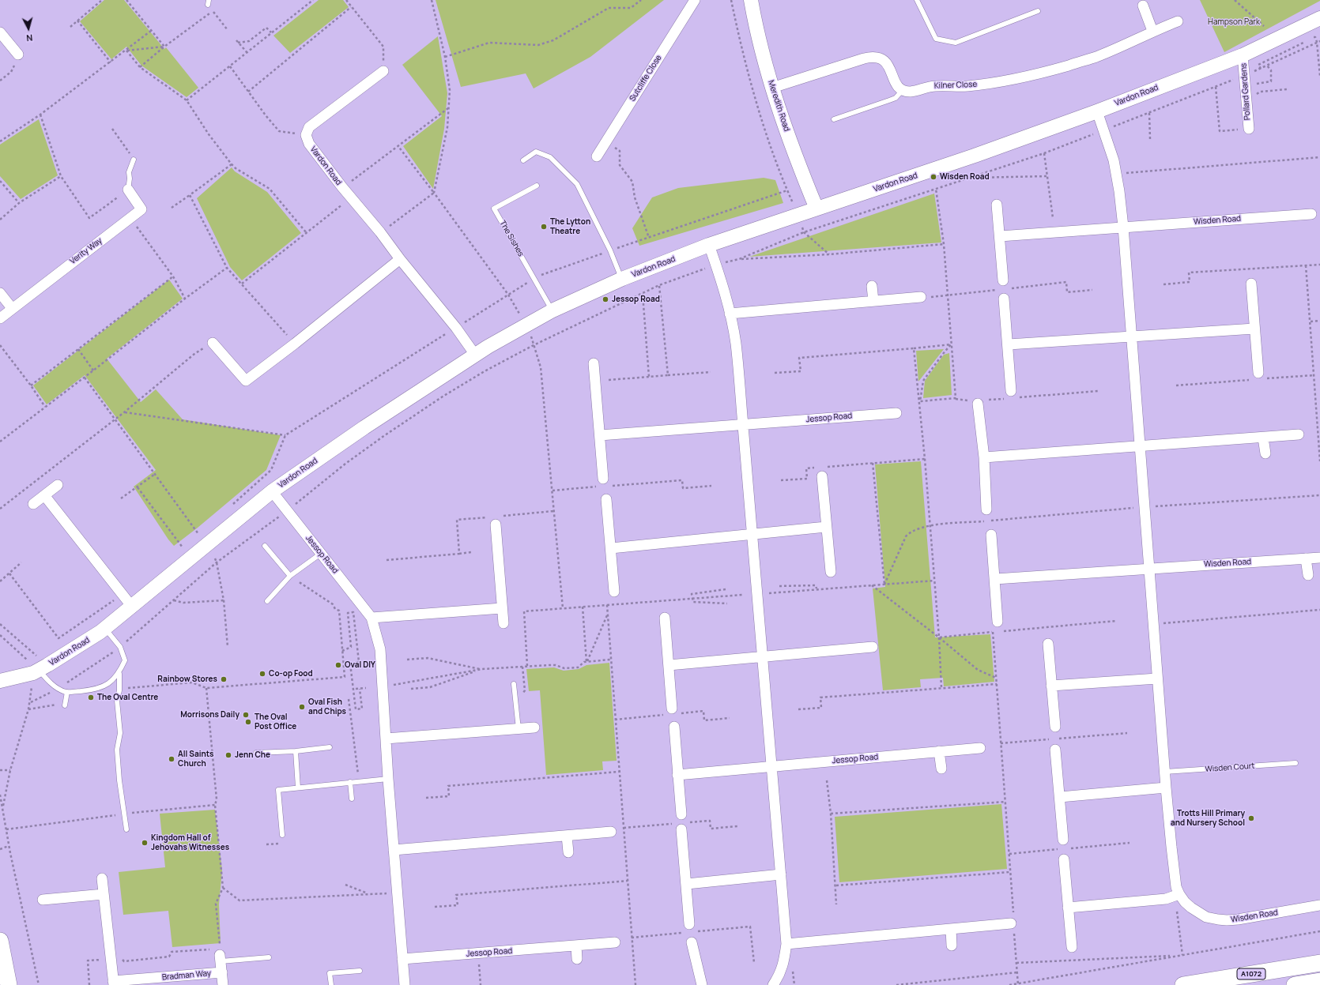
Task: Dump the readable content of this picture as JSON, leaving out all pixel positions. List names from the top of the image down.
{
  "streets": {
    "main road": ["A1072"],
    "street": [
      "Sutcliffe Close",
      "Kilner Close",
      "Pollard Gardens",
      "Vardon Road",
      "Meredith Road",
      "Wisden Road",
      "Verity Way",
      "Jessop Road",
      "Bradman Way"
    ],
    "lane": ["The Sishes", "Wisden Court"]
  },
  "crossings": [
    ["Pollard Gardens", "Vardon Road"],
    ["Vardon Road", "Meredith Road"],
    ["Vardon Road", "Wisden Road"],
    ["Vardon Road", "The Sishes"],
    ["Vardon Road", "Jessop Road"],
    ["Wisden Road", "Wisden Court"]
  ],
  "parks": ["Hampson Park"],
  "places": [
    "Wisden Road",
    "The Lytton Theatre",
    "Jessop Road",
    "Oval DIY",
    "Co-op Food",
    "Rainbow Stores",
    "The Oval Centre",
    "Oval Fish and Chips",
    "Morrisons Daily",
    "The Oval Post Office",
    "Jenn Che",
    "All Saints Church",
    "Trotts Hill Primary and Nursery School",
    "Kingdom Hall of Jehovahs Witnesses"
  ],
  "north": "bottom"
}
